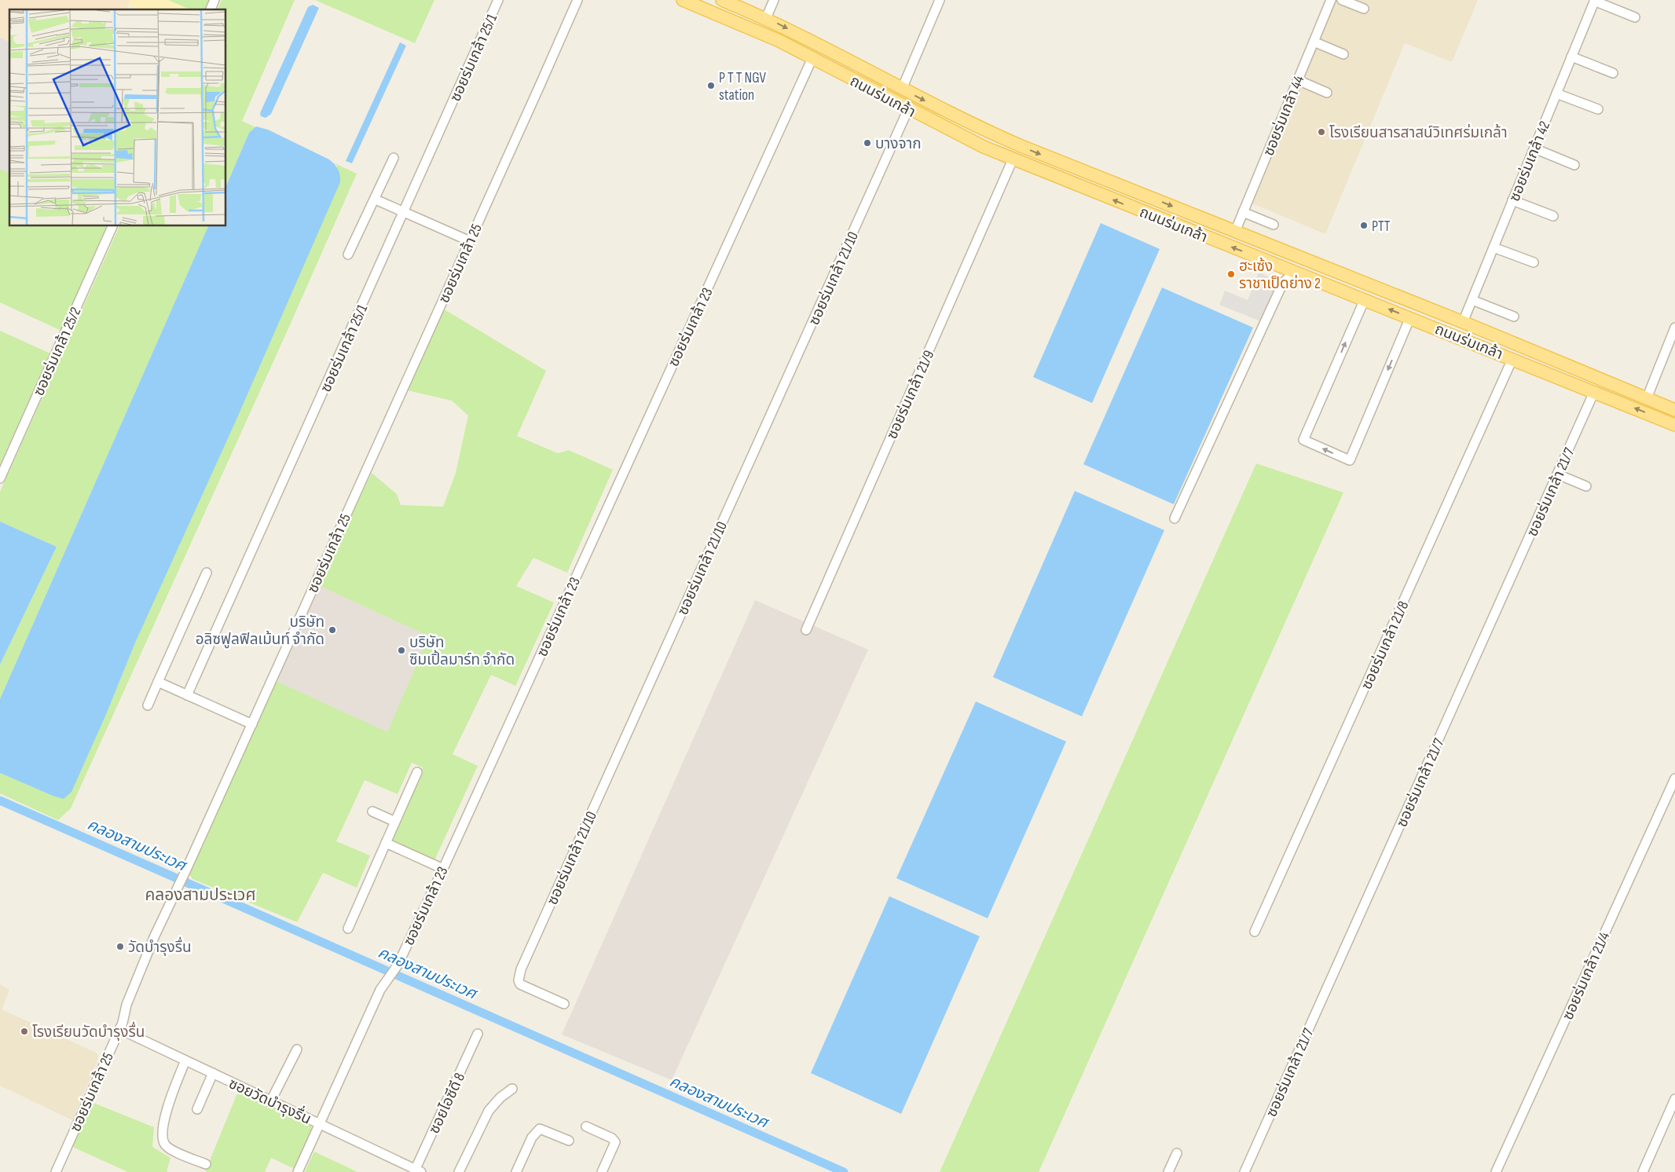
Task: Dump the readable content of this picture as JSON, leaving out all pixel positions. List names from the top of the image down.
{
  "streets": {
    "main road": ["ถนนร่มเกล้า"],
    "street": [
      "ซอยร่มเกล้า 25/1",
      "ซอยร่มเกล้า 44",
      "ซอยร่มเกล้า 42",
      "ซอยร่มเกล้า 25",
      "ซอยร่มเกล้า 21/10",
      "ซอยร่มเกล้า 23",
      "ซอยร่มเกล้า 25/2",
      "ซอยร่มเกล้า 21/9",
      "ซอยร่มเกล้า 21/7",
      "ซอยร่มเกล้า 21/8",
      "ซอยร่มเกล้า 21/4",
      "ซอยวัดบำรุงรื่น",
      "ซอยไอซีดี 8"
    ]
  },
  "crossings": [
    ["ถนนร่มเกล้า", "ซอยร่มเกล้า 44"],
    ["ถนนร่มเกล้า", "ซอยร่มเกล้า 42"],
    ["ถนนร่มเกล้า", "ซอยร่มเกล้า 21/10"],
    ["ถนนร่มเกล้า", "ซอยร่มเกล้า 23"],
    ["ถนนร่มเกล้า", "ซอยร่มเกล้า 21/9"],
    ["ถนนร่มเกล้า", "ซอยร่มเกล้า 21/7"],
    ["ถนนร่มเกล้า", "ซอยร่มเกล้า 21/8"],
    ["ซอยร่มเกล้า 25", "ซอยวัดบำรุงรื่น"],
    ["ซอยร่มเกล้า 23", "ซอยวัดบำรุงรื่น"],
    ["ซอยวัดบำรุงรื่น", "ซอยไอซีดี 8"]
  ],
  "districts": ["คลองสามประเวศ"],
  "water": ["คลองสามประเวศ"],
  "places": [
    "P T T NGV station",
    "โรงเรียนสารสาสน์วิเทศร่มเกล้า",
    "บางจาก",
    "PTT",
    "ฮะเซ้ง ราชาเป็ดย่าง 2",
    "บริษัท อลิซฟูลฟิลเม้นท์ จำกัด",
    "บริษัท ซิมเปิ้ลมาร์ท จำกัด",
    "วัดบำรุงรื่น",
    "โรงเรียนวัดบำรุงรื่น"
  ]
}
